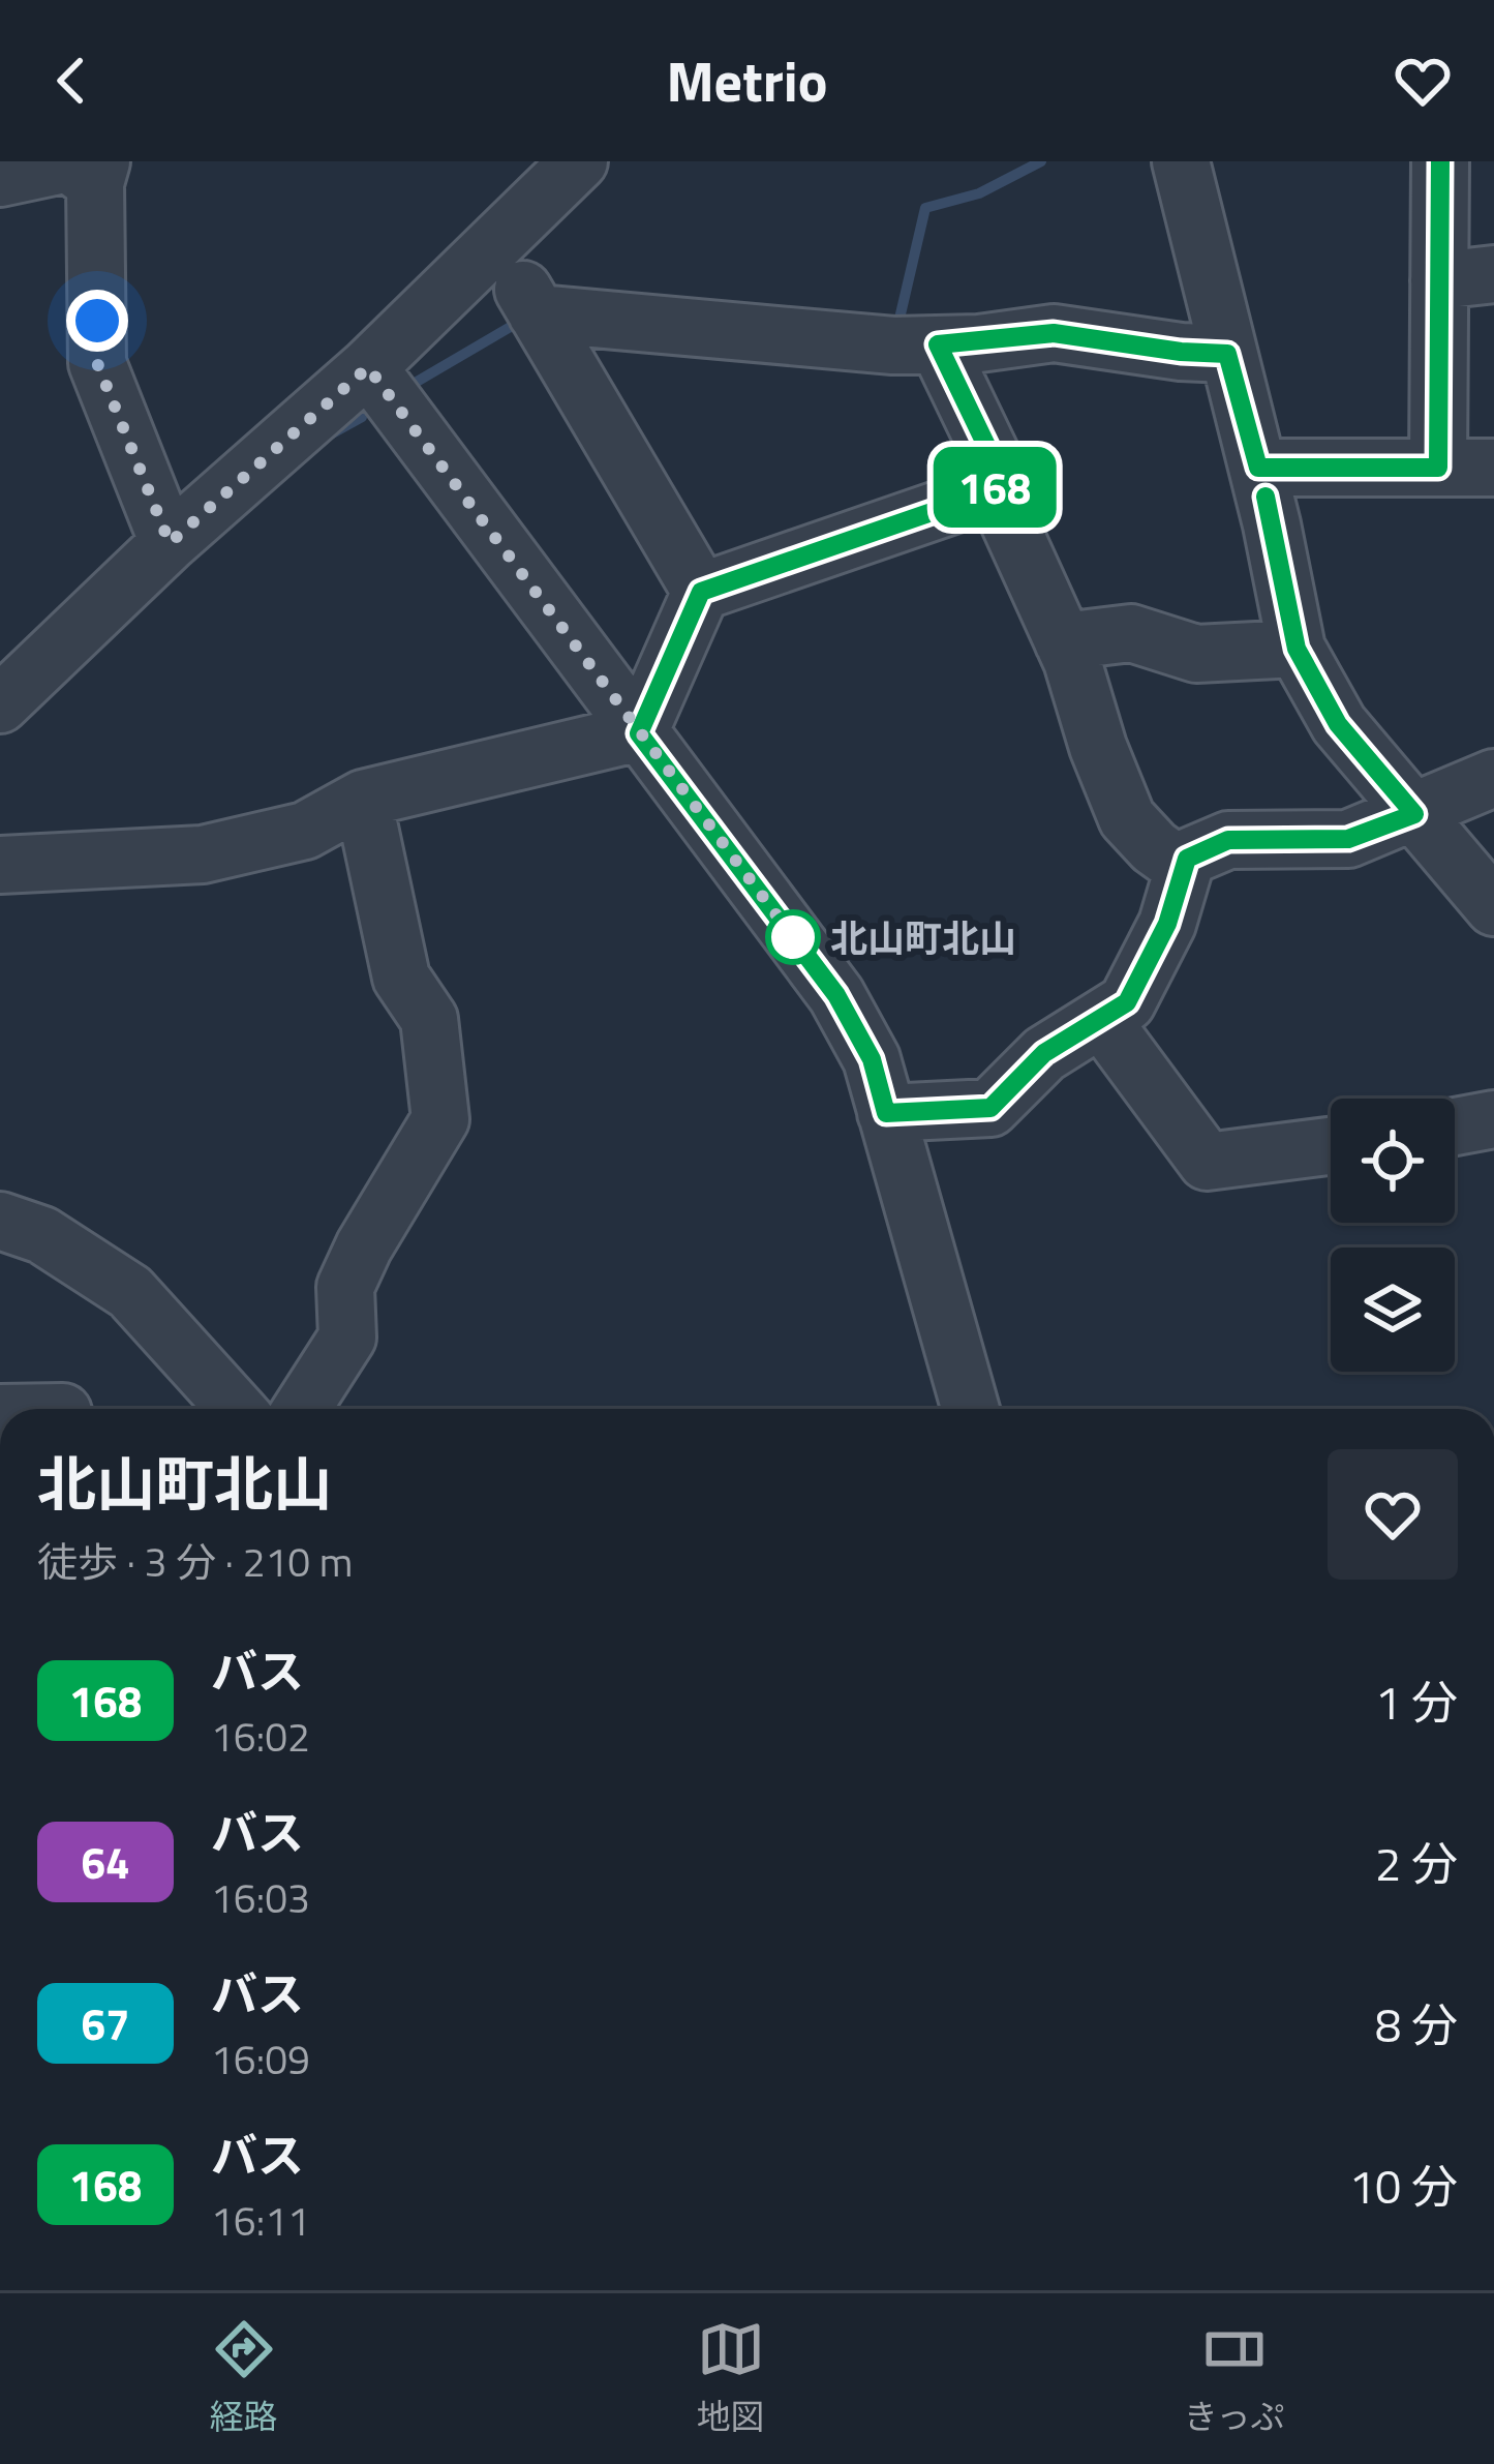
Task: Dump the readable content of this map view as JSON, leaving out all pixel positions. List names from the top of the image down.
{
  "places": ["北山町北山"],
  "lines": ["bus line 168"],
  "page": {
    "header": "Metrio",
    "on_map": "168",
    "heading": ["北山町北山", "徒歩 · 3 分 · 210 m"],
    "list": [
      {
        "mark": "168",
        "name": "バス",
        "note": "16:02",
        "value": "1 分"
      },
      {
        "mark": "64",
        "name": "バス",
        "note": "16:03",
        "value": "2 分"
      },
      {
        "mark": "67",
        "name": "バス",
        "note": "16:09",
        "value": "8 分"
      },
      {
        "mark": "168",
        "name": "バス",
        "note": "16:11",
        "value": "10 分"
      }
    ],
    "tabs": ["経路", "地図", "きっぷ"]
  }
}
